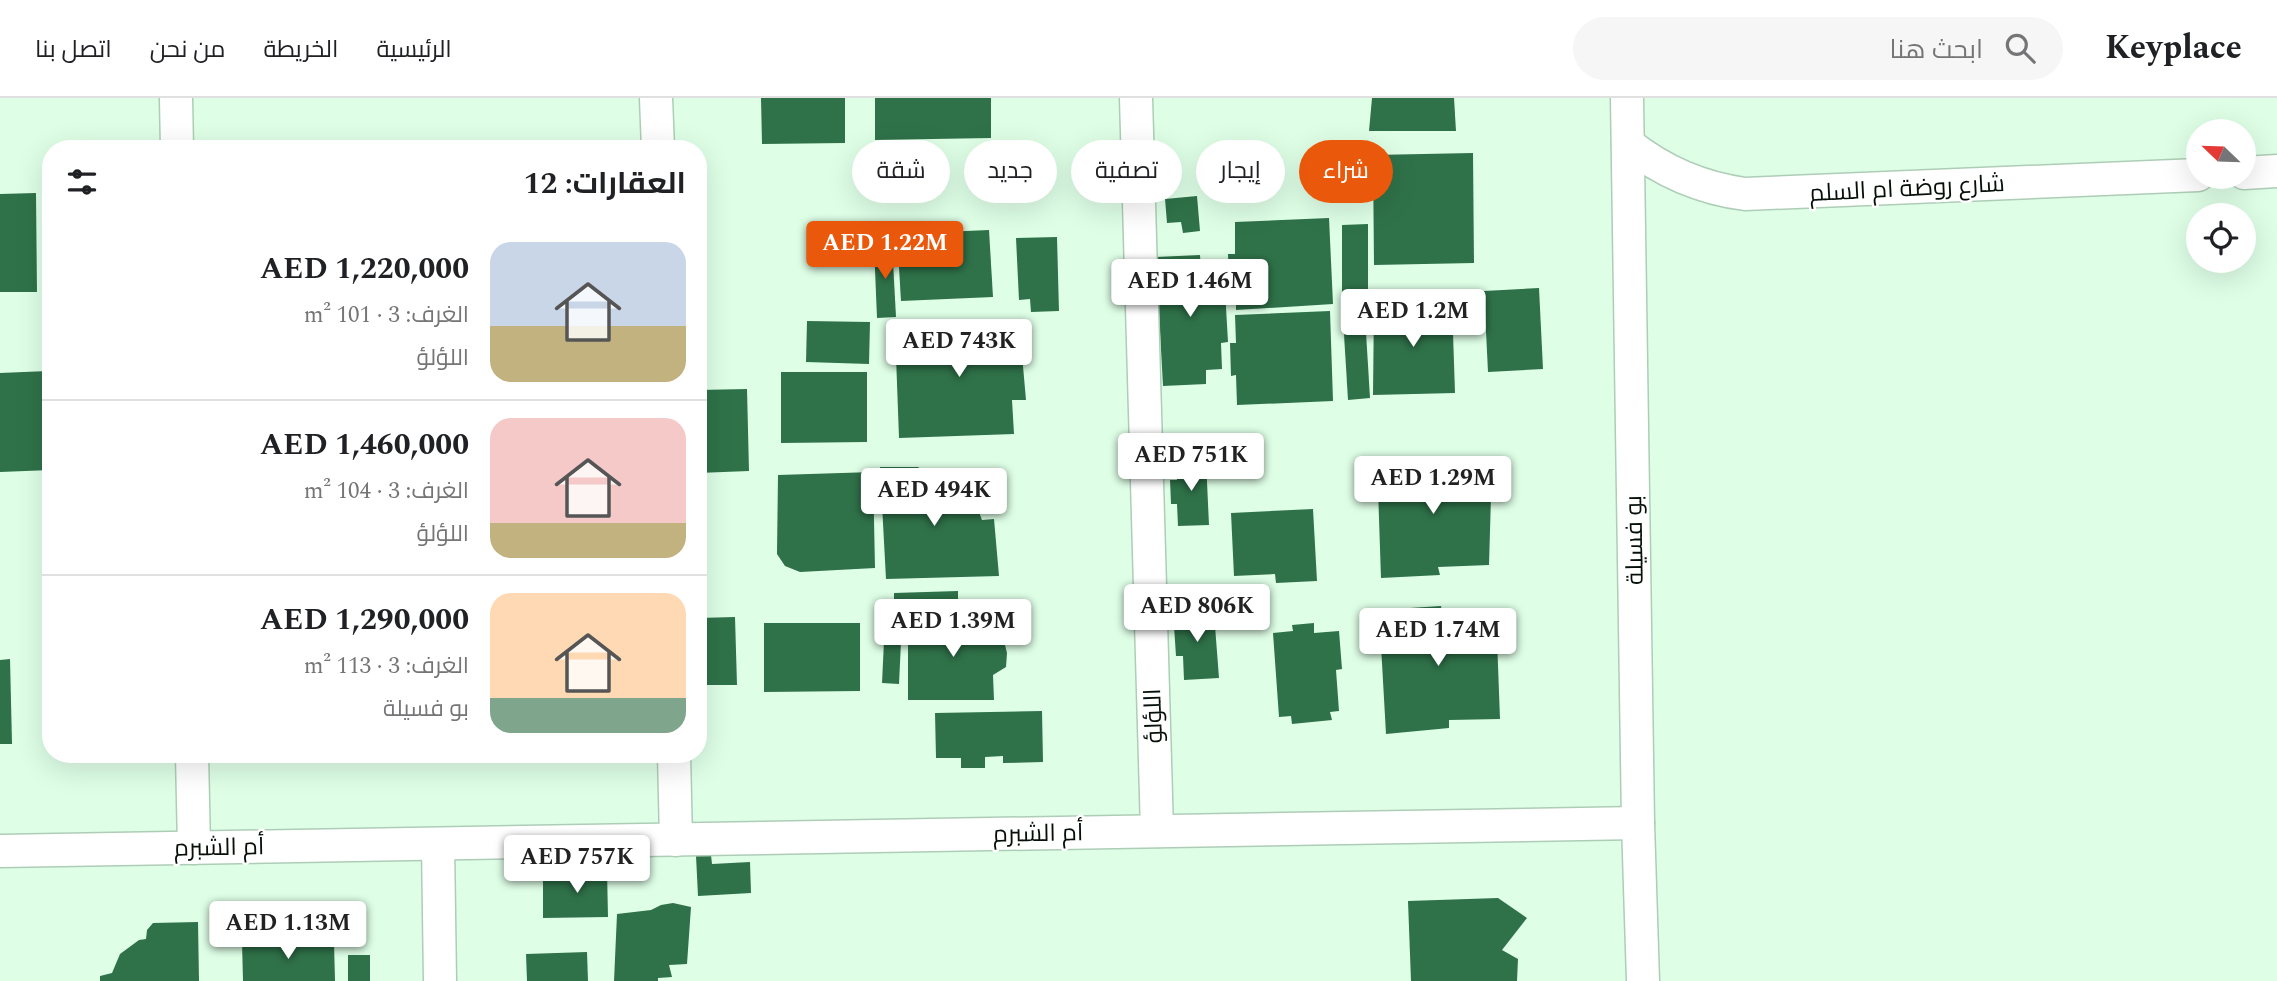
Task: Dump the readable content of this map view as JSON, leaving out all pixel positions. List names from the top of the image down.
{
  "streets": {
    "street": [
      "شارع روضة ام السلم",
      "بو فسيلة",
      "اللؤلؤ",
      "أم الشبرم"
    ]
  },
  "crossings": [
    ["شارع روضة ام السلم", "بو فسيلة"],
    ["بو فسيلة", "أم الشبرم"],
    ["اللؤلؤ", "أم الشبرم"]
  ],
  "north": "top left",
  "page": {
    "header": "Keyplace",
    "search": "ابحث هنا",
    "nav": [
      "الرئيسية",
      "الخريطة",
      "من نحن",
      "اتصل بنا"
    ],
    "chip": [
      "شراء",
      "إيجار",
      "تصفية",
      "جديد",
      "شقة"
    ],
    "heading": "العقارات: 12",
    "price": [
      "AED 1.22M",
      "AED 1.46M",
      "AED 1.2M",
      "AED 743K",
      "AED 751K",
      "AED 1.29M",
      "AED 494K",
      "AED 806K",
      "AED 1.39M",
      "AED 1.74M",
      "AED 757K",
      "AED 1.13M"
    ],
    "list": [
      {
        "name": "AED 1,220,000",
        "note": "الغرف: 3 · 101 m² · اللؤلؤ"
      },
      {
        "name": "AED 1,460,000",
        "note": "الغرف: 3 · 104 m² · اللؤلؤ"
      },
      {
        "name": "AED 1,290,000",
        "note": "الغرف: 3 · 113 m² · بو فسيلة"
      }
    ]
  }
}
